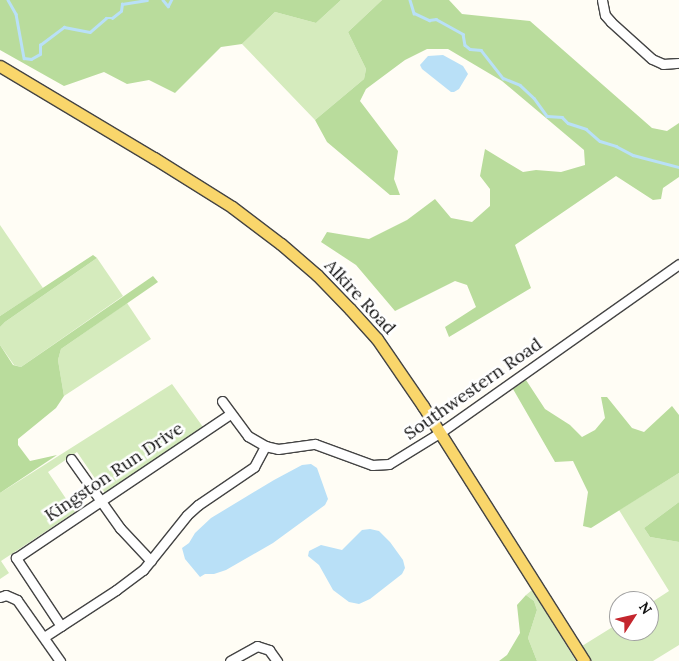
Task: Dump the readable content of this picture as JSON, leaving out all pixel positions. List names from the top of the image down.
{
  "streets": {
    "main road": ["Alkire Road"],
    "street": ["Southwestern Road", "Kingston Run Drive"]
  },
  "crossings": [
    ["Alkire Road", "Southwestern Road"]
  ],
  "north": "top right"
}
